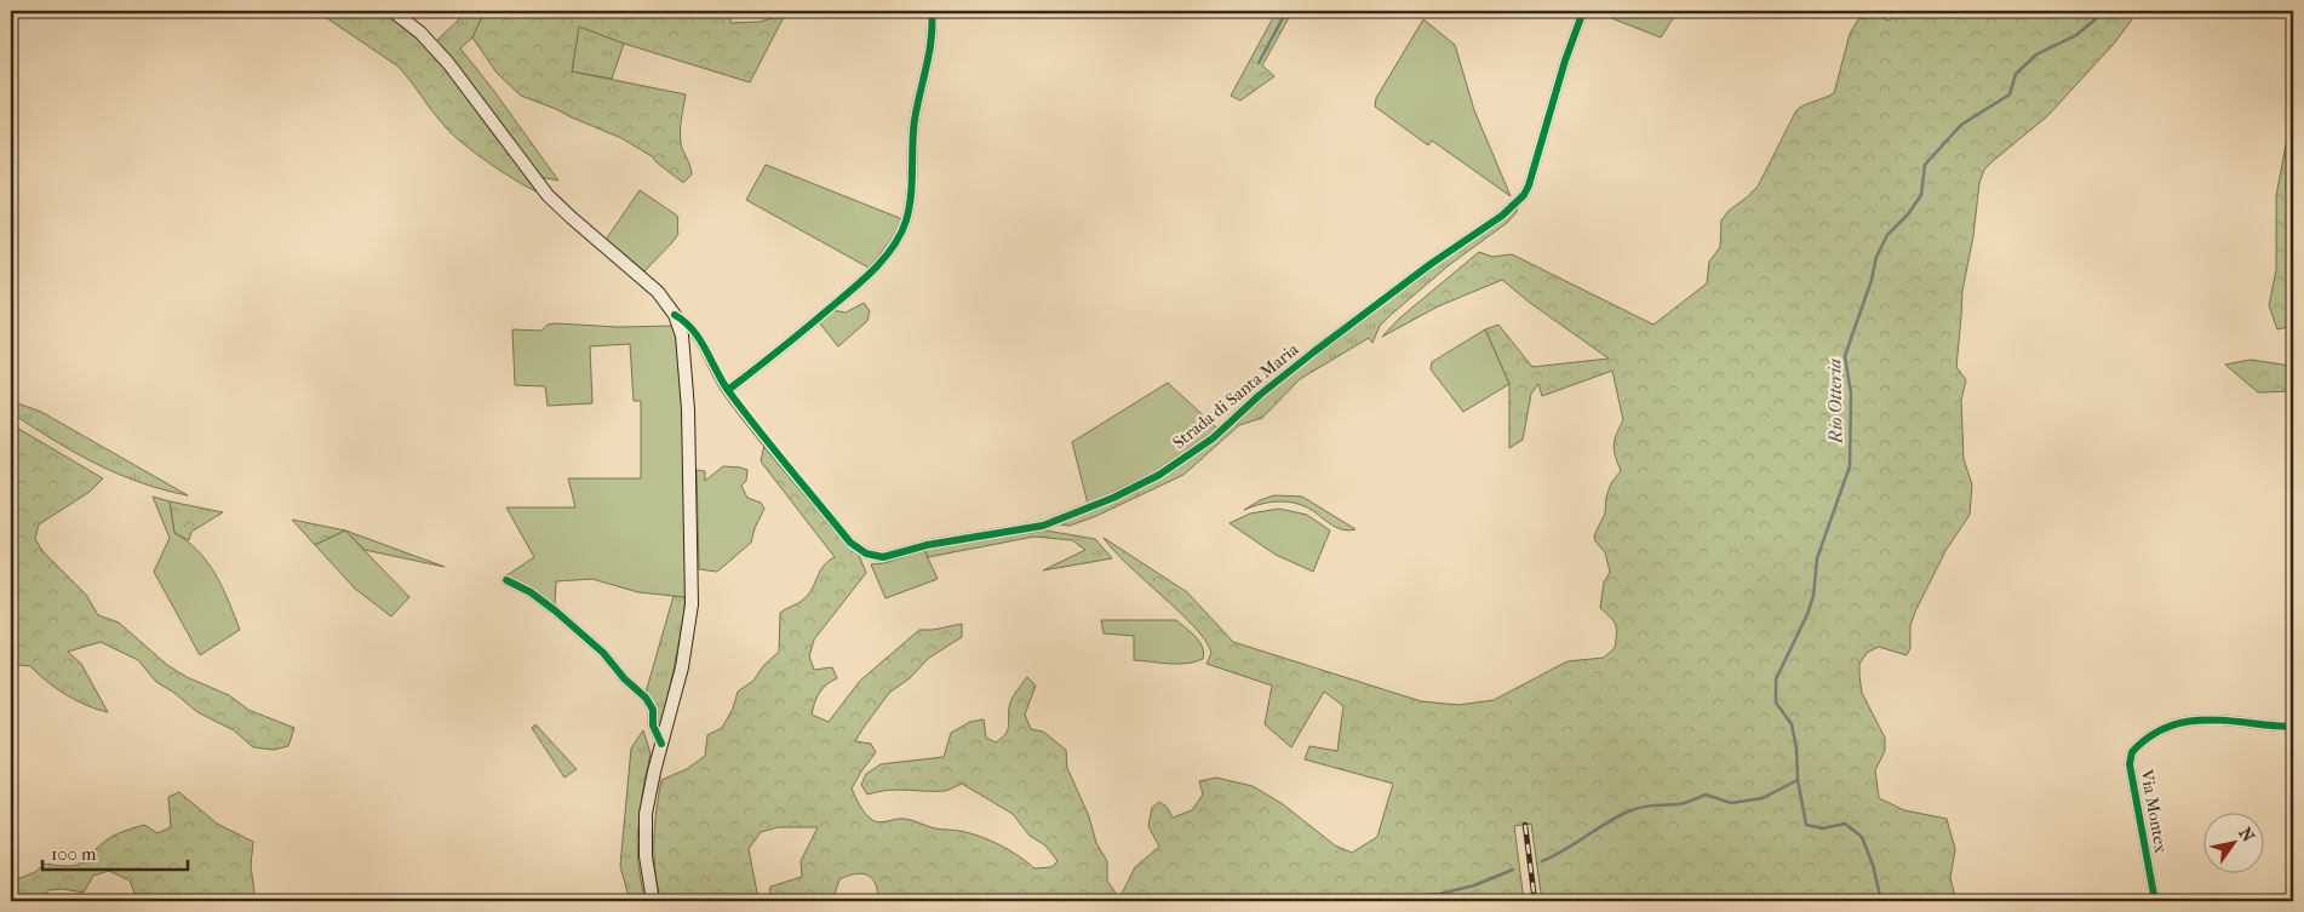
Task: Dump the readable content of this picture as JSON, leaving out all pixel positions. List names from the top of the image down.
{
  "streets": {
    "street": ["Strada di Santa Maria", "Via Montex"]
  },
  "water": ["Rio Otteria"],
  "scale_bar": "100 m",
  "north": "top right"
}
